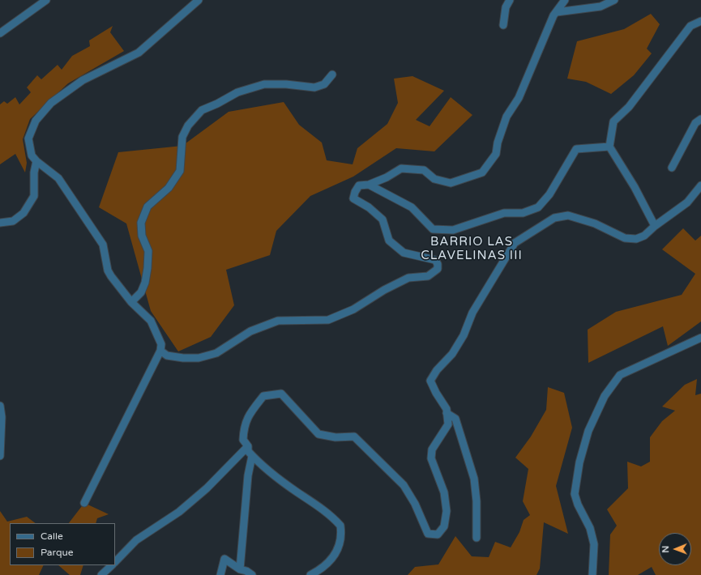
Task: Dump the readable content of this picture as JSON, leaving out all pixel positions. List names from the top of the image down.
{
  "districts": ["BARRIO LAS CLAVELINAS III"],
  "legend": ["Calle", "Parque"],
  "north": "left"
}
